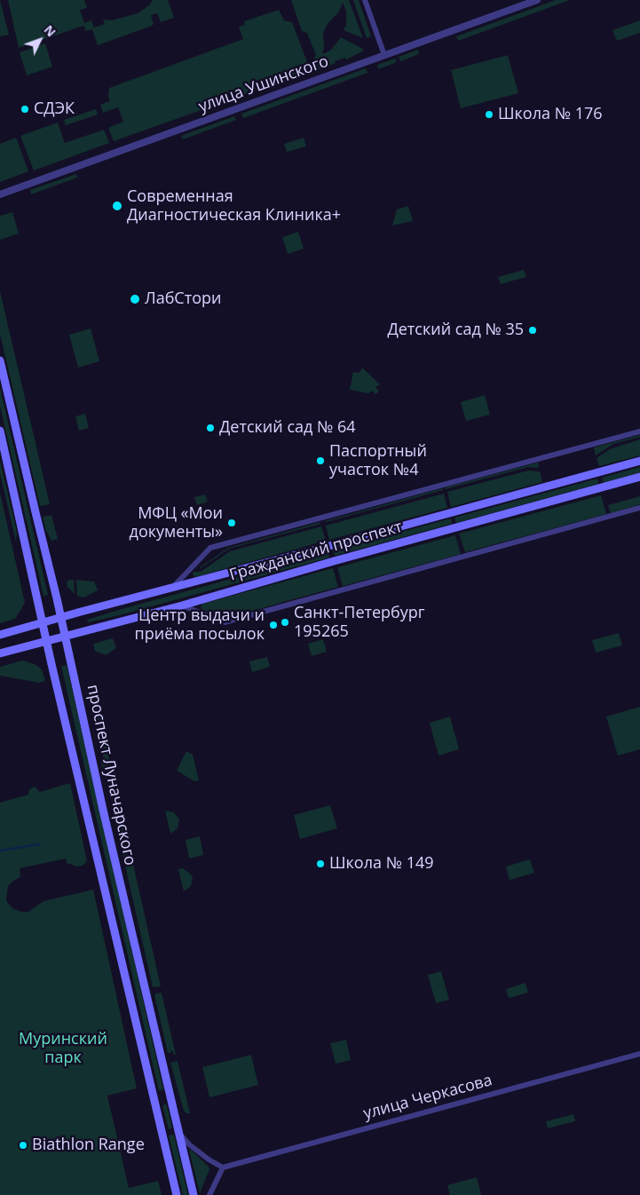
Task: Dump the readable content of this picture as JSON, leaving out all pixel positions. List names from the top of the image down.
{
  "streets": {
    "main road": ["Гражданский проспект", "проспект Луначарского"],
    "street": ["улица Ушинского", "улица Черкасова"]
  },
  "crossings": [
    ["Гражданский проспект", "проспект Луначарского"]
  ],
  "parks": ["Муринский парк"],
  "places": [
    "СДЭК",
    "Школа № 176",
    "Современная Диагностическая Клиника+",
    "ЛабСтори",
    "Детский сад № 35",
    "Детский сад № 64",
    "Паспортный участок №4",
    "МФЦ «Мои документы»",
    "Санкт-Петербург 195265",
    "Центр выдачи и приёма посылок",
    "Школа № 149",
    "Biathlon Range"
  ],
  "north": "top right"
}
